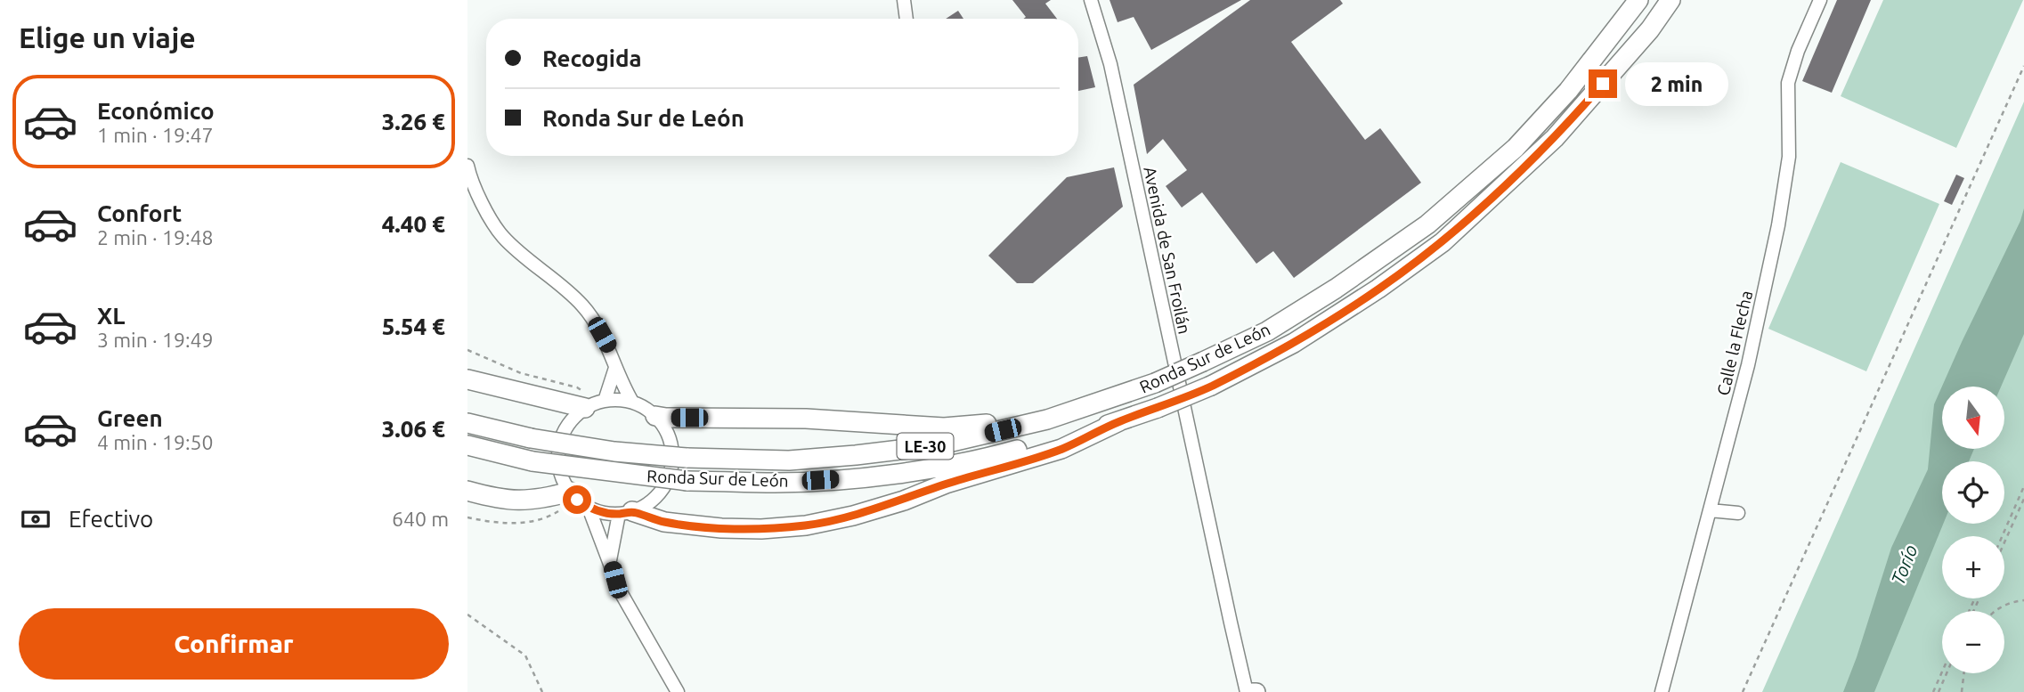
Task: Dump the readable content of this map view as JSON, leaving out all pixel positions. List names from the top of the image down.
{
  "streets": {
    "highway": ["Ronda Sur de León", "LE-30"],
    "street": ["Avenida de San Froilán", "Calle la Flecha"]
  },
  "water": ["Torío"],
  "north": "bottom",
  "page": {
    "heading": "Elige un viaje",
    "banner": ["Recogida", "Ronda Sur de León"],
    "bubble": "2 min",
    "list": [
      {
        "name": "Económico",
        "note": "1 min · 19:47",
        "value": "3.26 €"
      },
      {
        "name": "Confort",
        "note": "2 min · 19:48",
        "value": "4.40 €"
      },
      {
        "name": "XL",
        "note": "3 min · 19:49",
        "value": "5.54 €"
      },
      {
        "name": "Green",
        "note": "4 min · 19:50",
        "value": "3.06 €"
      }
    ],
    "map_buttons": ["+", "−"],
    "pay": ["Efectivo", "640 m"],
    "buttons": "Confirmar"
  }
}
